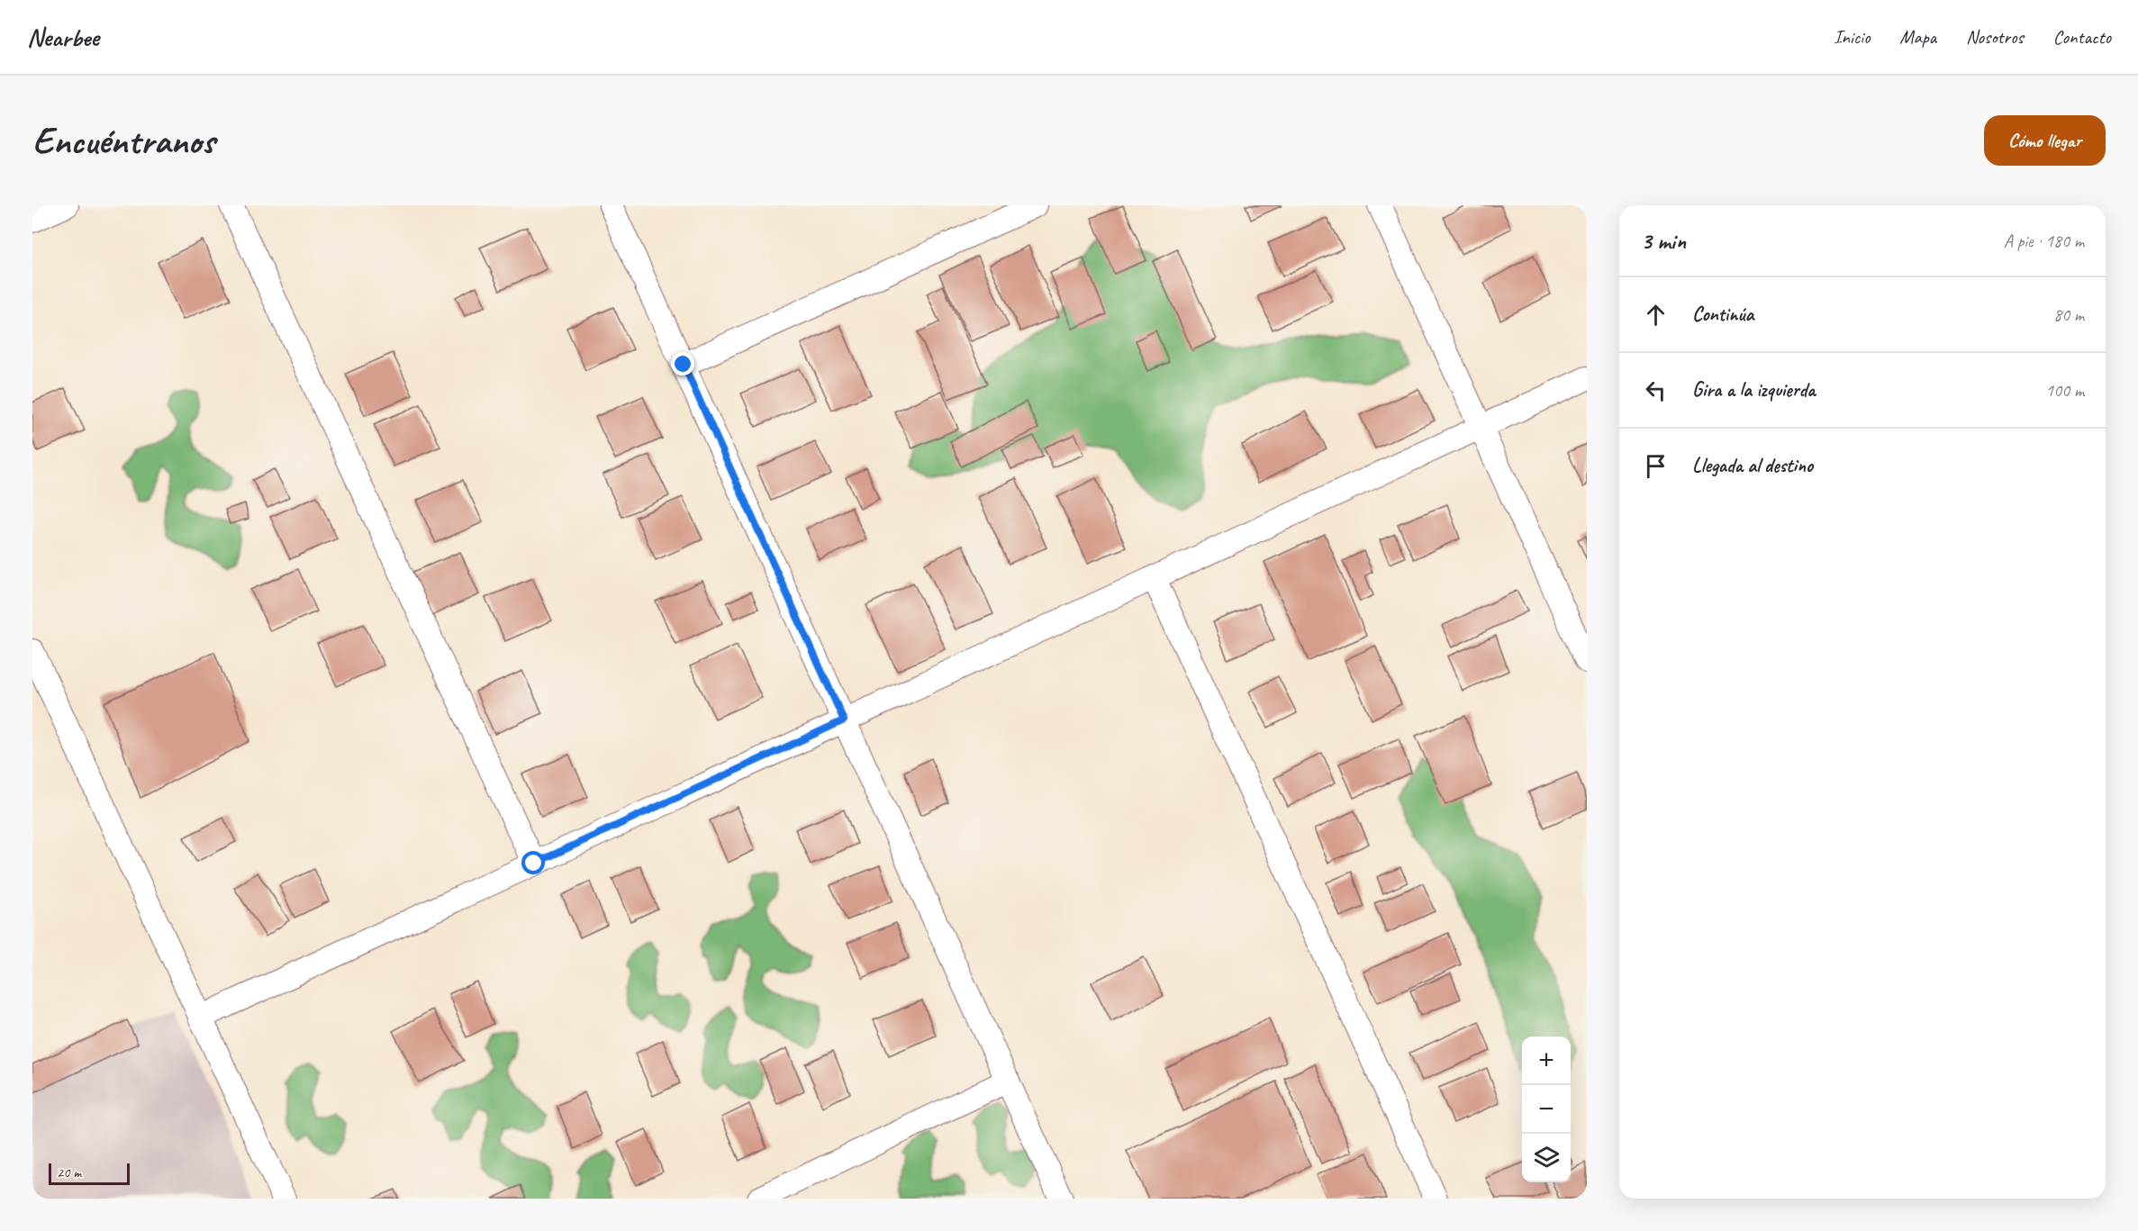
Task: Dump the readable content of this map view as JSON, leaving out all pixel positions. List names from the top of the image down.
{
  "scale_bar": "20 m",
  "page": {
    "header": "Nearbee",
    "nav": [
      "Inicio",
      "Mapa",
      "Nosotros",
      "Contacto"
    ],
    "buttons": "Cómo llegar",
    "title": "Encuéntranos",
    "heading": ["3 min", "A pie · 180 m"],
    "list": [
      ["Continúa", "80 m"],
      ["Gira a la izquierda", "100 m"],
      "Llegada al destino"
    ],
    "map_buttons": ["+", "−"],
    "scale": "20 m"
  }
}
